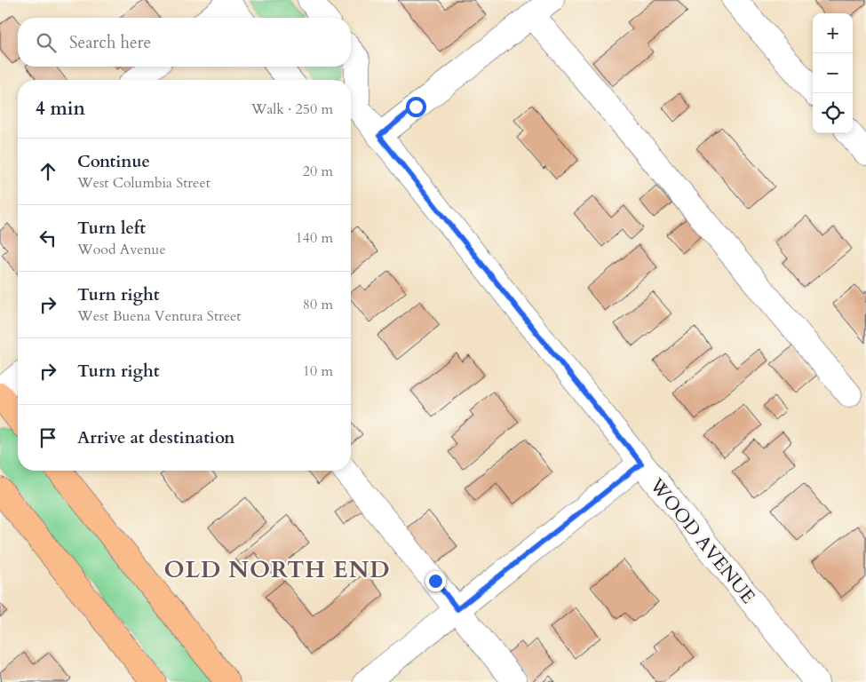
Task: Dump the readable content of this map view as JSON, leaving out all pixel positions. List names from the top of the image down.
{
  "streets": {
    "street": ["WOOD AVENUE"]
  },
  "districts": ["OLD NORTH END"],
  "page": {
    "map_buttons": ["+", "−"],
    "search": "Search here",
    "heading": ["4 min", "Walk · 250 m"],
    "list": [
      ["Continue", "West Columbia Street", "20 m"],
      ["Turn left", "Wood Avenue", "140 m"],
      ["Turn right", "West Buena Ventura Street", "80 m"],
      ["Turn right", "10 m"],
      "Arrive at destination"
    ]
  }
}
